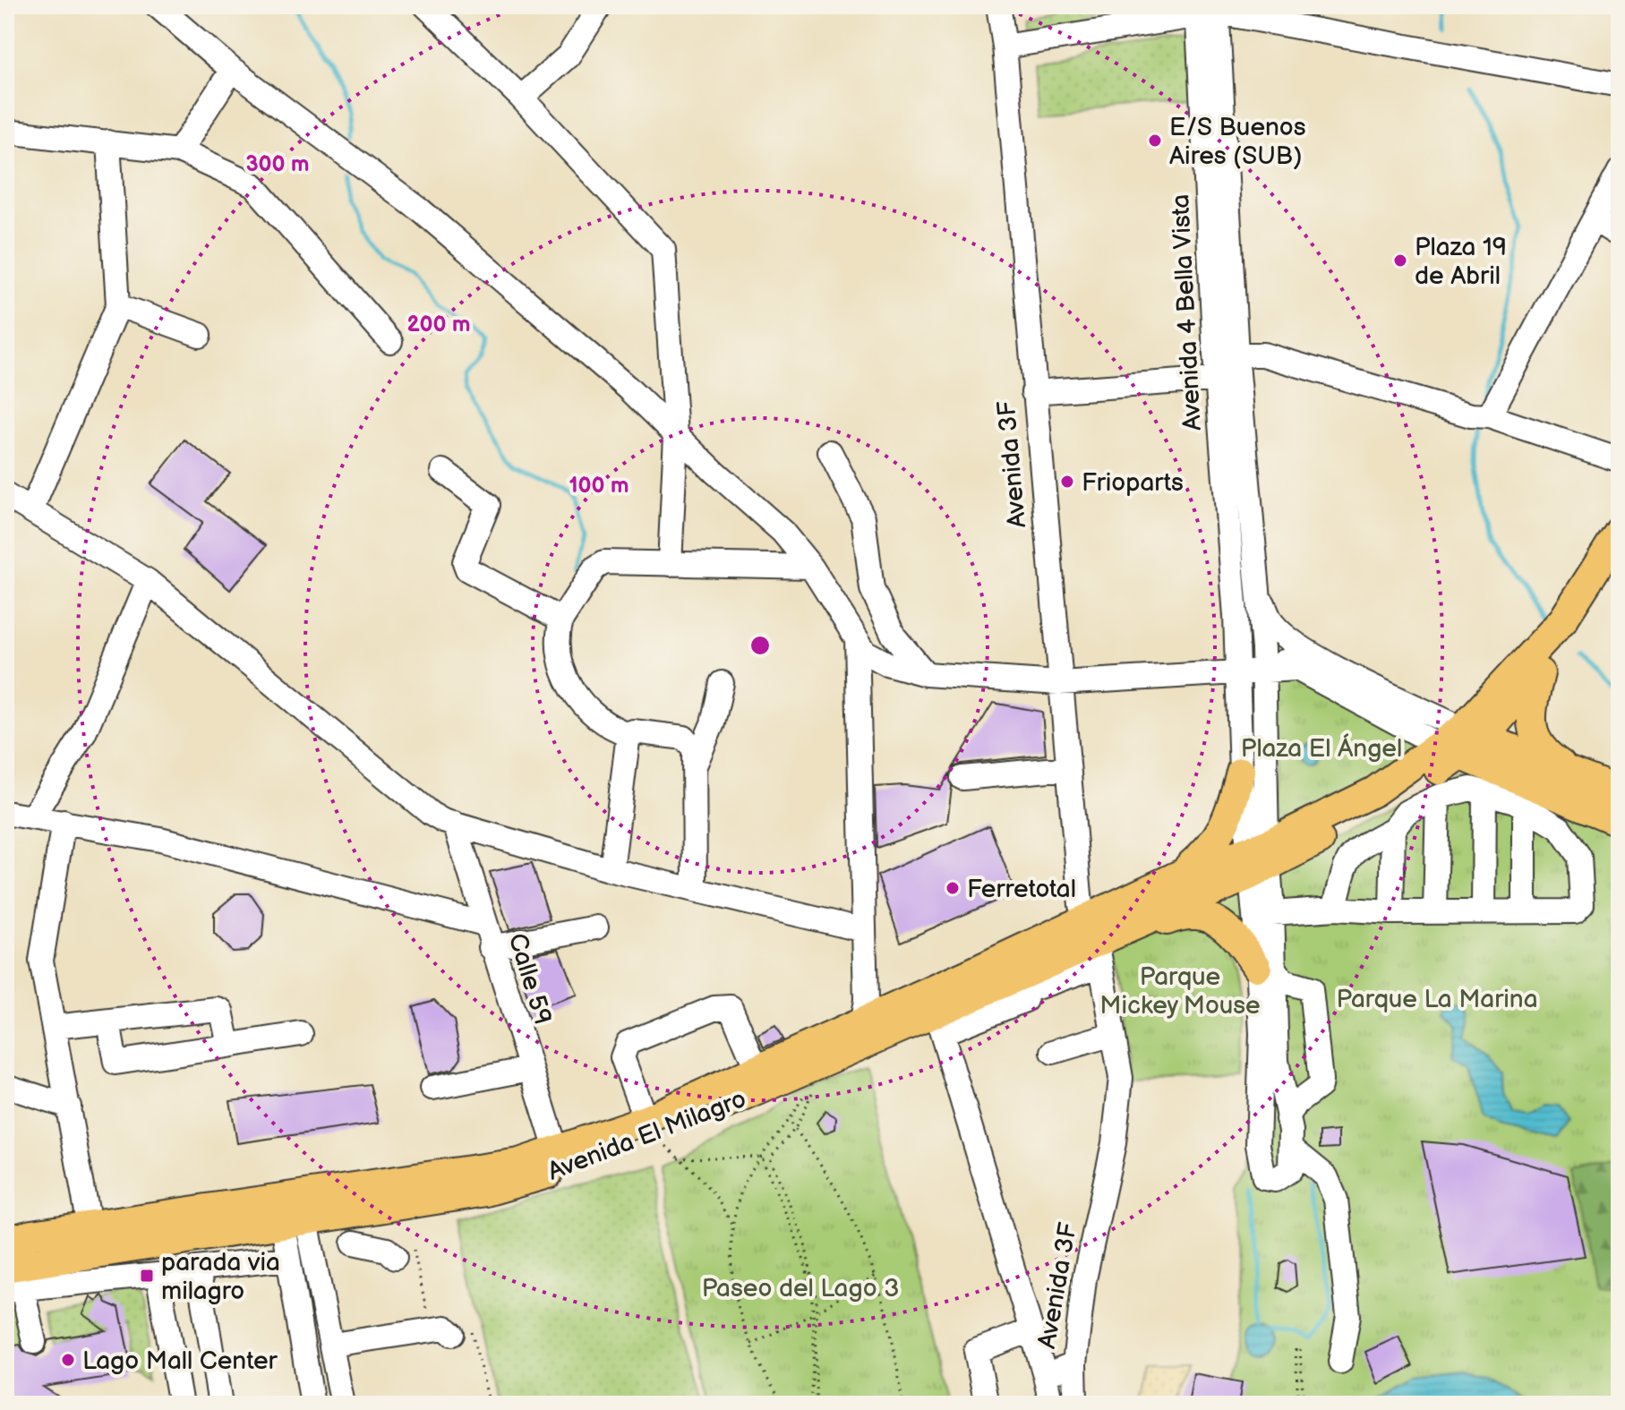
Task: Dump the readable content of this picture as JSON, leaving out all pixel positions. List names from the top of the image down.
{
  "streets": {
    "main road": ["Avenida El Milagro"],
    "street": ["Avenida 4 Bella Vista", "Avenida 3F", "Calle 59"]
  },
  "crossings": [
    ["Avenida 4 Bella Vista", "Avenida El Milagro"],
    ["Avenida 3F", "Avenida El Milagro"],
    ["Calle 59", "Avenida El Milagro"]
  ],
  "parks": [
    "Plaza El Ángel",
    "Parque Mickey Mouse",
    "Parque La Marina",
    "Paseo del Lago 3"
  ],
  "places": {
    "other": [
      "E/S Buenos Aires (SUB)",
      "Plaza 19 de Abril",
      "Frioparts",
      "Ferretotal",
      "Lago Mall Center"
    ],
    "transit": ["parada via milagro"]
  },
  "rings": ["300 m", "200 m", "100 m"]
}
